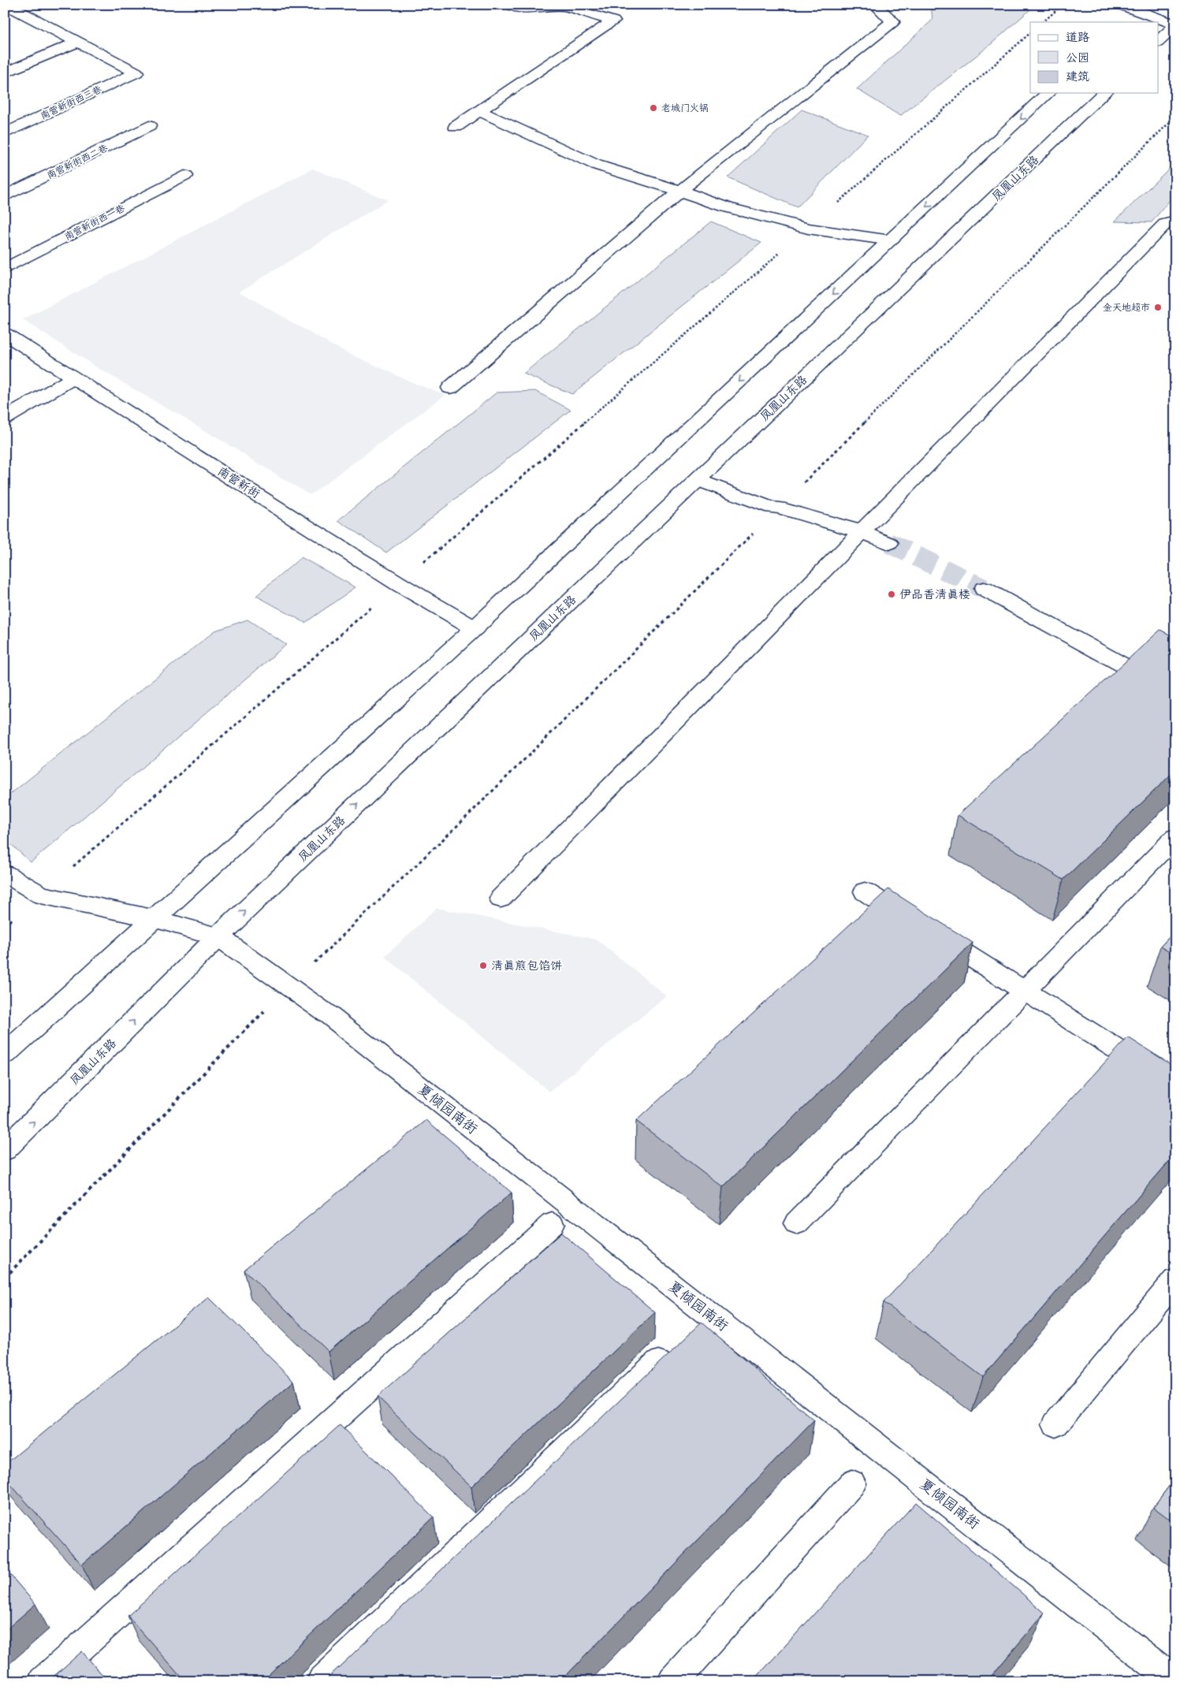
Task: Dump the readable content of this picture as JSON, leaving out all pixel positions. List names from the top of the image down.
{
  "streets": {
    "street": [
      "南营新街西三巷",
      "南营新街西二巷",
      "凤凰山东路",
      "南营新街西一巷",
      "南营新街",
      "夏倾园南街"
    ]
  },
  "crossings": [
    ["凤凰山东路", "夏倾园南街"]
  ],
  "places": [
    "老城门火锅",
    "金天地超市",
    "伊品香清真楼",
    "清真煎包馅饼"
  ],
  "legend": ["道路", "公园", "建筑"]
}
